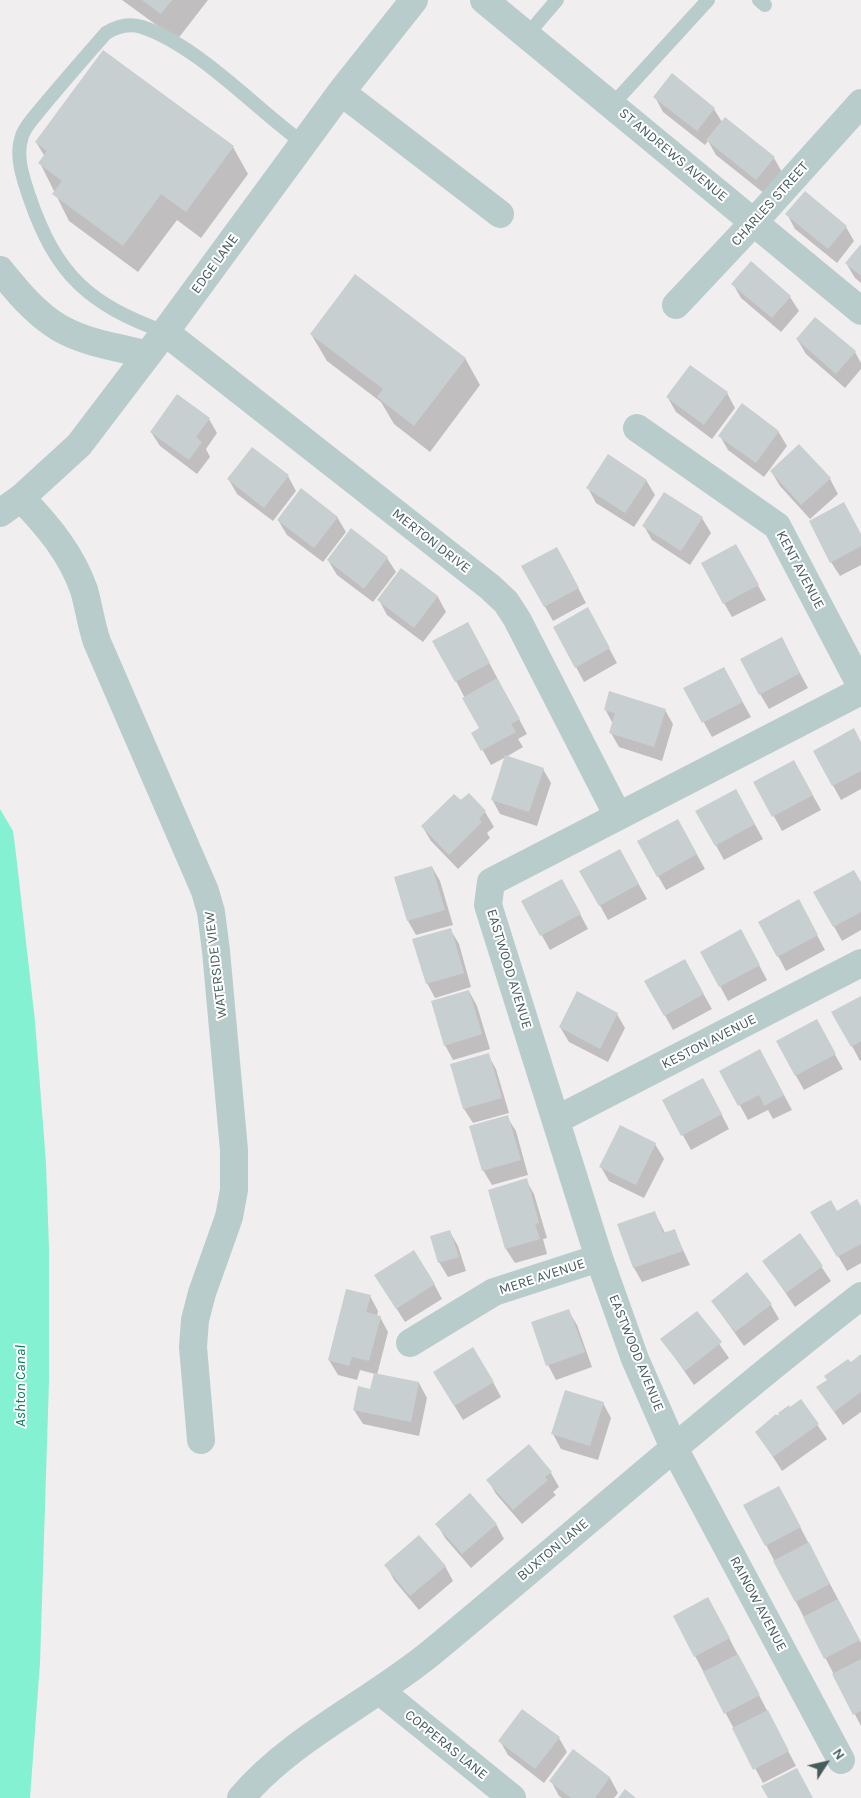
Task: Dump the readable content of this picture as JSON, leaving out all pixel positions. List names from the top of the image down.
{
  "streets": {
    "street": [
      "ST ANDREWS AVENUE",
      "CHARLES STREET",
      "EDGE LANE",
      "MERTON DRIVE",
      "KENT AVENUE",
      "WATERSIDE VIEW",
      "EASTWOOD AVENUE",
      "KESTON AVENUE",
      "MERE AVENUE",
      "BUXTON LANE",
      "RAINOW AVENUE",
      "COPPERAS LANE"
    ]
  },
  "crossings": [
    ["ST ANDREWS AVENUE", "CHARLES STREET"],
    ["EDGE LANE", "MERTON DRIVE"],
    ["EDGE LANE", "WATERSIDE VIEW"],
    ["MERTON DRIVE", "EASTWOOD AVENUE"],
    ["EASTWOOD AVENUE", "KESTON AVENUE"],
    ["EASTWOOD AVENUE", "MERE AVENUE"],
    ["EASTWOOD AVENUE", "BUXTON LANE"],
    ["EASTWOOD AVENUE", "RAINOW AVENUE"],
    ["BUXTON LANE", "RAINOW AVENUE"],
    ["BUXTON LANE", "COPPERAS LANE"]
  ],
  "water": ["Ashton Canal"],
  "north": "top right"
}
